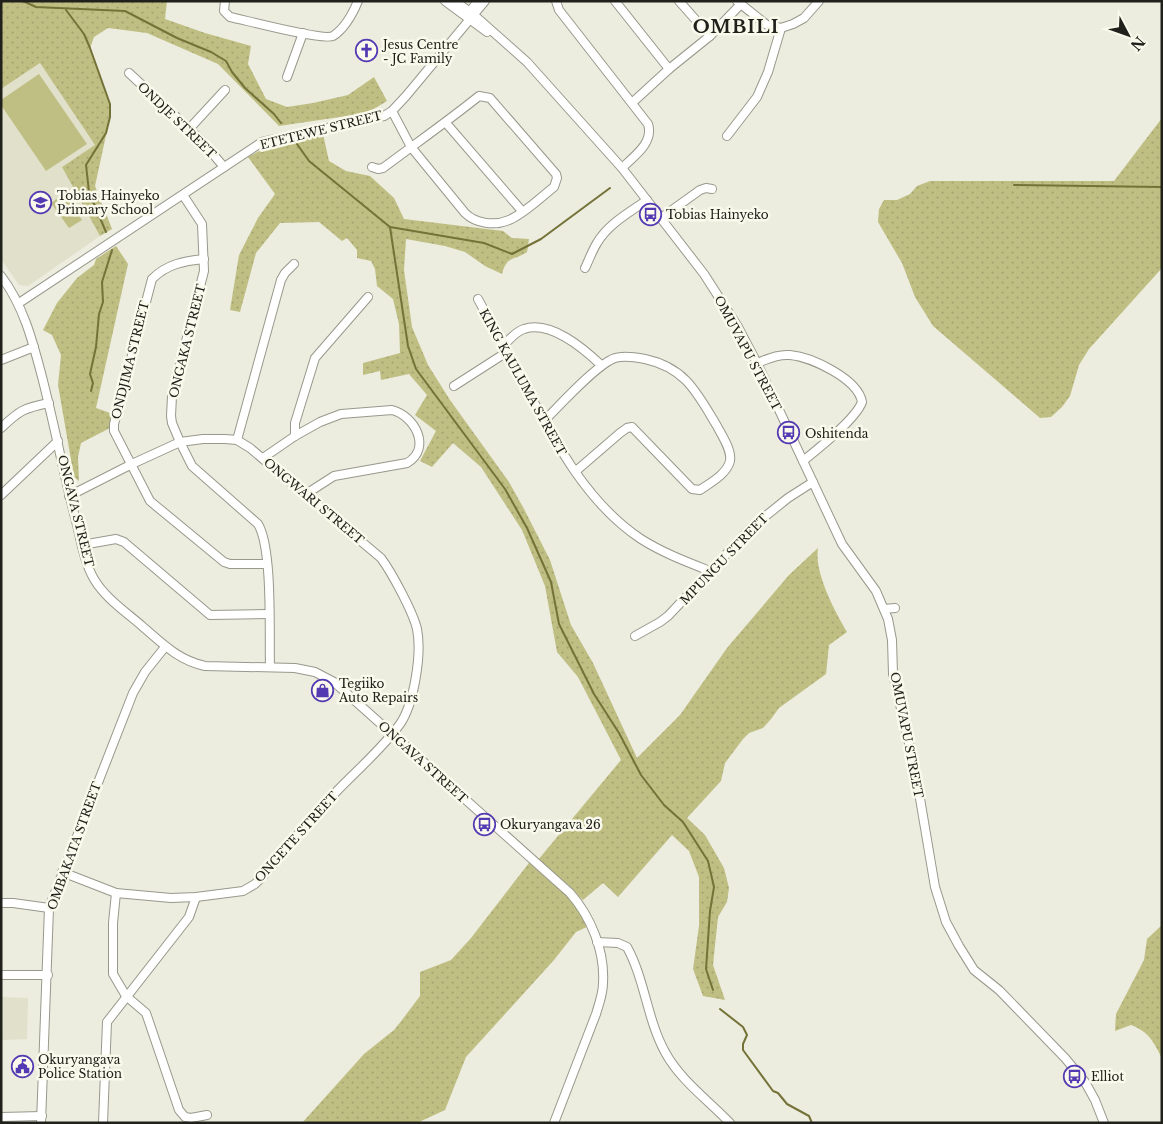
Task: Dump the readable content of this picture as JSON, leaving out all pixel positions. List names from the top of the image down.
{
  "streets": {
    "street": [
      "ONDJE STREET",
      "ETETEWE STREET",
      "ONGAKA STREET",
      "OMUVAPU STREET",
      "ONDJIMA STREET",
      "KING KAULUMA STREET",
      "ONGWARI STREET",
      "ONGAVA STREET",
      "MPUNGU STREET",
      "ONGETE STREET",
      "OMBAKATA STREET"
    ]
  },
  "crossings": [
    ["ONDJE STREET", "ETETEWE STREET"],
    ["ETETEWE STREET", "ONGAKA STREET"],
    ["ETETEWE STREET", "OMUVAPU STREET"],
    ["ETETEWE STREET", "ONGAVA STREET"],
    ["ONGAKA STREET", "ONDJIMA STREET"],
    ["ONGAKA STREET", "ONGAVA STREET"],
    ["OMUVAPU STREET", "MPUNGU STREET"],
    ["KING KAULUMA STREET", "MPUNGU STREET"],
    ["ONGWARI STREET", "ONGAVA STREET"],
    ["ONGWARI STREET", "ONGETE STREET"],
    ["ONGAVA STREET", "ONGETE STREET"],
    ["ONGAVA STREET", "OMBAKATA STREET"],
    ["ONGETE STREET", "OMBAKATA STREET"]
  ],
  "districts": ["OMBILI"],
  "places": {
    "church": ["Jesus Centre - JC Family"],
    "school or university": ["Tobias Hainyeko Primary School"],
    "bus stop": [
      "Tobias Hainyeko",
      "Oshitenda",
      "Okuryangava 26",
      "Elliot"
    ],
    "shop": ["Tegiiko Auto Repairs"],
    "public building": ["Okuryangava Police Station"]
  },
  "north": "bottom right"
}
